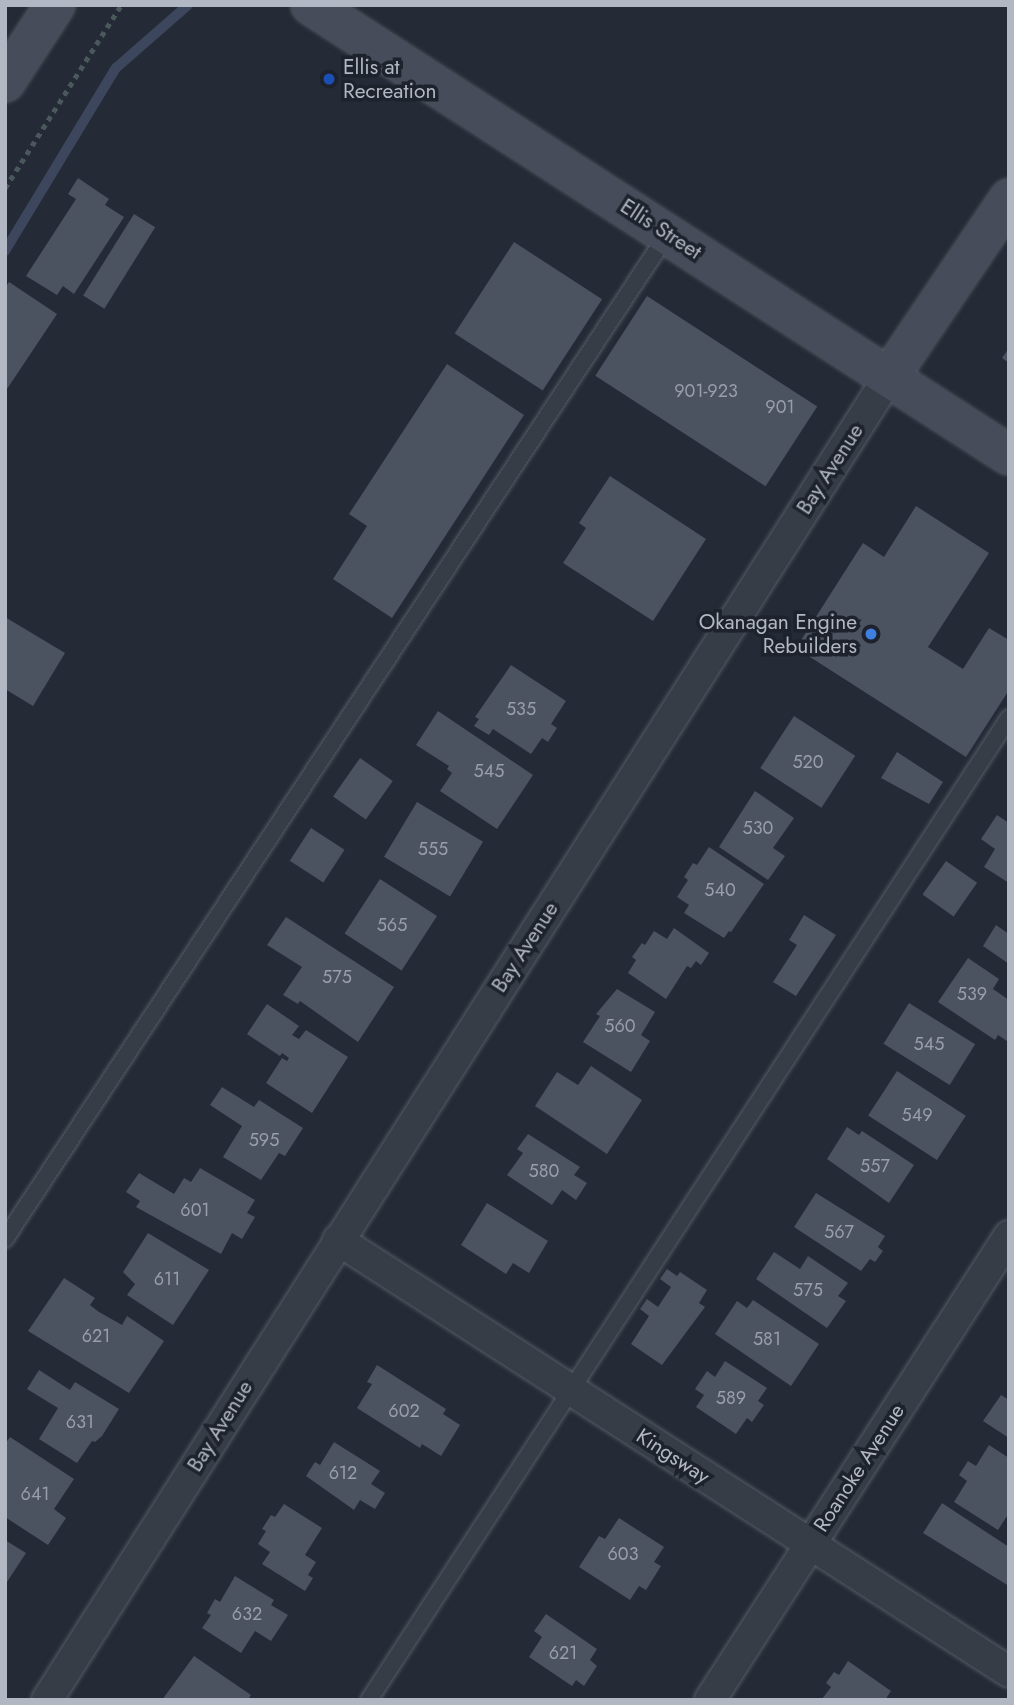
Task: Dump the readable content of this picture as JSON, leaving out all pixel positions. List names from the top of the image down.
{
  "streets": {
    "street": [
      "Ellis Street",
      "Bay Avenue",
      "Kingsway",
      "Roanoke Avenue"
    ]
  },
  "crossings": [
    ["Ellis Street", "Bay Avenue"],
    ["Bay Avenue", "Kingsway"],
    ["Kingsway", "Roanoke Avenue"]
  ],
  "places": ["Ellis at Recreation", "Okanagan Engine Rebuilders"],
  "house_numbers": [
    "901-923",
    "901",
    "535",
    "520",
    "545",
    "530",
    "555",
    "540",
    "565",
    "575",
    "539",
    "560",
    "545",
    "549",
    "595",
    "557",
    "580",
    "601",
    "567",
    "611",
    "575",
    "621",
    "581",
    "589",
    "602",
    "631",
    "612",
    "641",
    "603",
    "632",
    "621"
  ]
}
